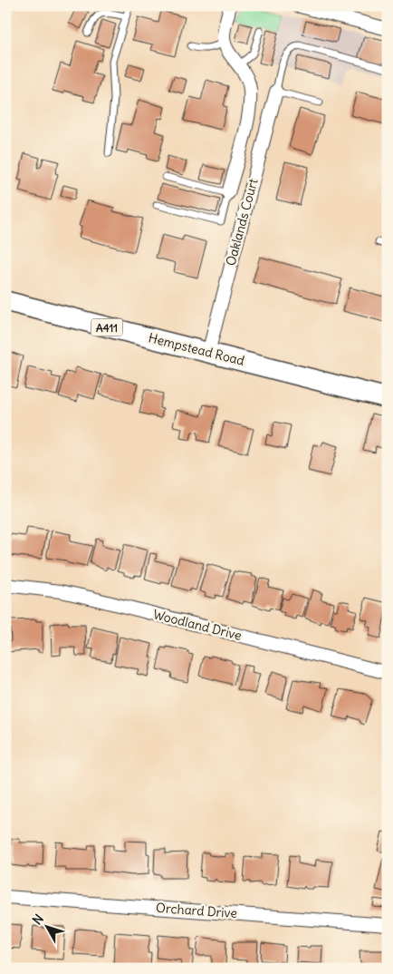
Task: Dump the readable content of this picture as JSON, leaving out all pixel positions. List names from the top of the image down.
{
  "streets": {
    "main road": ["A411", "Hempstead Road"],
    "street": ["Oaklands Court", "Woodland Drive", "Orchard Drive"]
  },
  "crossings": [
    ["Oaklands Court", "Hempstead Road"]
  ],
  "north": "top left"
}
